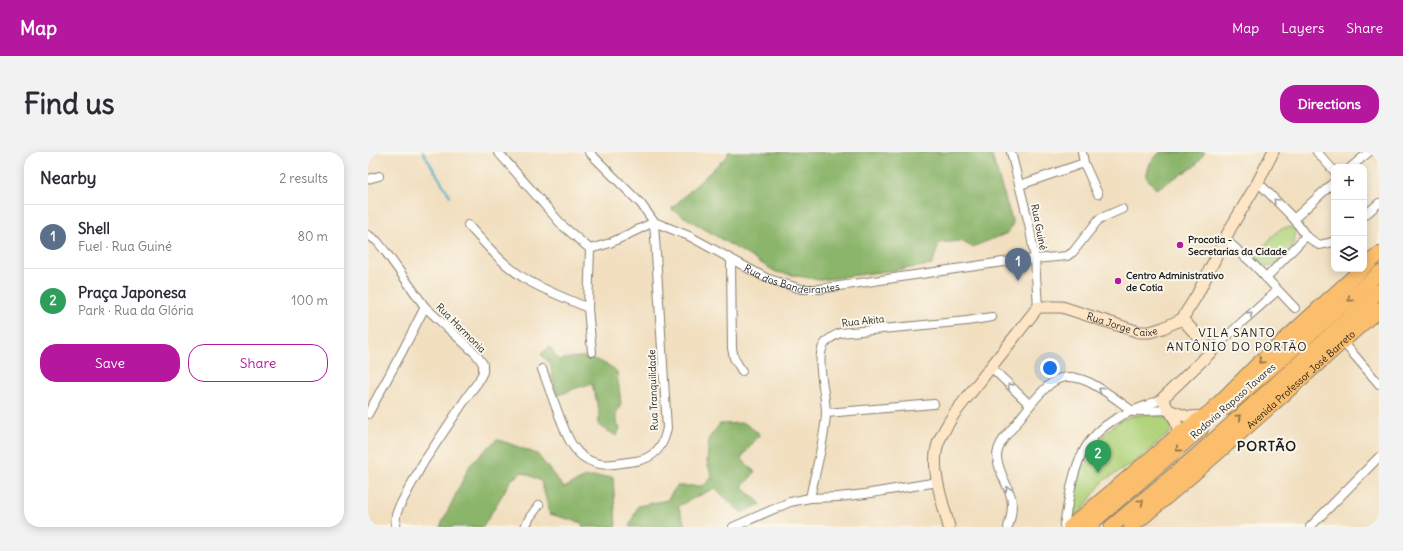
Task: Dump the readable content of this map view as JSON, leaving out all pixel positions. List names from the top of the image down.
{
  "streets": {
    "highway": ["Avenida Professor José Barreto", "Rodovia Raposo Tavares"],
    "main road": ["Rua Jorge Caixe"],
    "street": [
      "Rua Guiné",
      "Rua dos Bandeirantes",
      "Rua Akita",
      "Rua Harmonia",
      "Rua Tranquilidade"
    ]
  },
  "crossings": [
    ["Rua Guiné", "Rua dos Bandeirantes"],
    ["Rua Guiné", "Rua Jorge Caixe"],
    ["Rua dos Bandeirantes", "Rua Tranquilidade"]
  ],
  "districts": ["VILA SANTO ANTÔNIO DO PORTÃO", "PORTÃO"],
  "places": ["Procotia - Secretarias da Cidade", "Centro Administrativo de Cotia"],
  "page": {
    "header": "Map",
    "nav": ["Map", "Layers", "Share"],
    "buttons": [
      "Directions",
      ["Save", "Share"]
    ],
    "title": "Find us",
    "heading": ["Nearby", "2 results"],
    "map_buttons": ["+", "−"],
    "list": [
      {
        "mark": "1",
        "name": "Shell",
        "note": "Fuel · Rua Guiné",
        "value": "80 m"
      },
      {
        "mark": "2",
        "name": "Praça Japonesa",
        "note": "Park · Rua da Glória",
        "value": "100 m"
      }
    ],
    "pins": ["1", "2"]
  }
}
